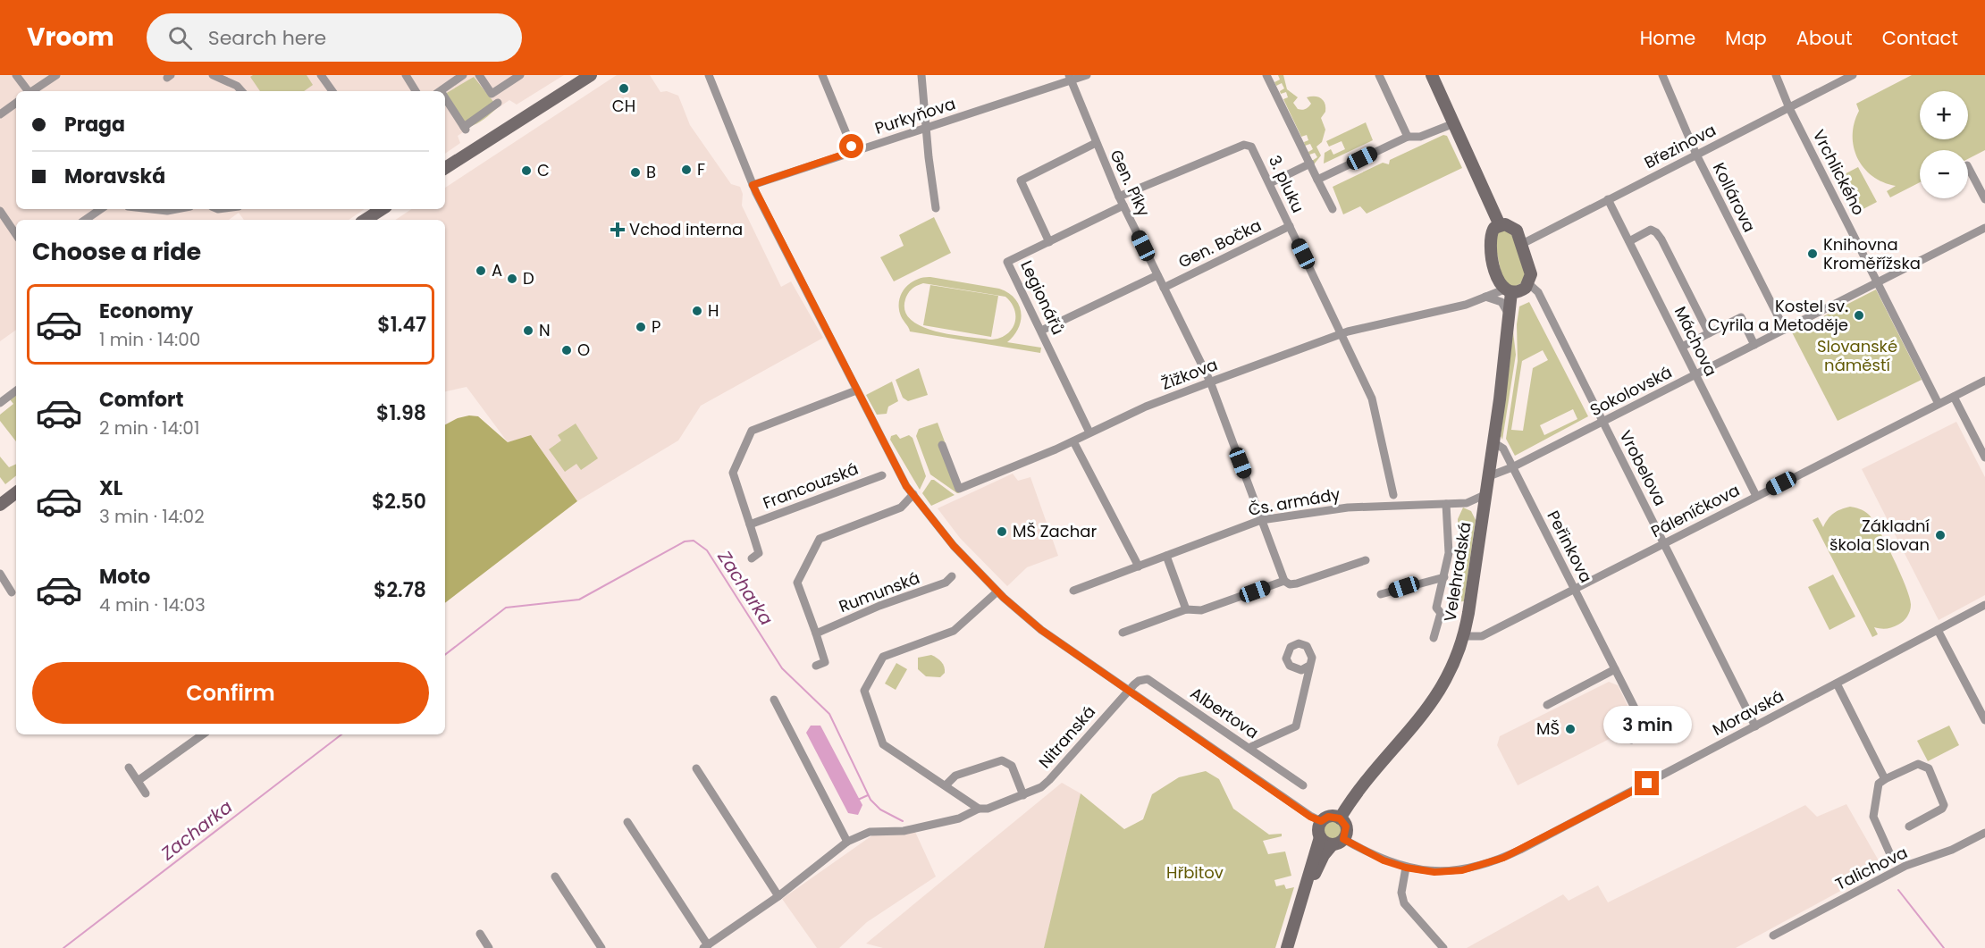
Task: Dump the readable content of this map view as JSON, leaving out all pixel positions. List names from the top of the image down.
{
  "streets": {
    "main road": ["Velehradská"],
    "street": [
      "Purkyňova",
      "Březinova",
      "Vrchlického",
      "Gen. Píky",
      "3. pluku",
      "Kollárova",
      "Gen. Bočka",
      "Legionářů",
      "Máchova",
      "Žižkova",
      "Sokolovská",
      "Vrobelova",
      "Francouzská",
      "Čs. armády",
      "Páleníčkova",
      "Peřinkova",
      "Rumunská",
      "Albertova",
      "Moravská",
      "Nitranská",
      "Talichova"
    ]
  },
  "crossings": [
    ["Purkyňova", "Gen. Píky"],
    ["Březinova", "Vrchlického"],
    ["Březinova", "Kollárova"],
    ["Březinova", "Máchova"],
    ["Gen. Píky", "3. pluku"],
    ["Gen. Píky", "Gen. Bočka"],
    ["Gen. Píky", "Legionářů"],
    ["Gen. Píky", "Žižkova"],
    ["Gen. Píky", "Čs. armády"],
    ["3. pluku", "Gen. Bočka"],
    ["3. pluku", "Žižkova"],
    ["Kollárova", "Sokolovská"],
    ["Legionářů", "Žižkova"],
    ["Máchova", "Sokolovská"],
    ["Máchova", "Páleníčkova"],
    ["Žižkova", "Velehradská"],
    ["Sokolovská", "Vrobelova"],
    ["Sokolovská", "Peřinkova"],
    ["Sokolovská", "Velehradská"],
    ["Vrobelova", "Páleníčkova"],
    ["Vrobelova", "Moravská"],
    ["Páleníčkova", "Peřinkova"],
    ["Páleníčkova", "Velehradská"],
    ["Peřinkova", "Velehradská"],
    ["Velehradská", "Moravská"],
    ["Albertova", "Nitranská"]
  ],
  "water": ["Zacharka"],
  "parks": ["Slovanské náměstí", "Hřbitov"],
  "places": {
    "other": [
      "CH",
      "F",
      "C",
      "B",
      "Knihovna Kroměřížska",
      "A",
      "D",
      "H",
      "Kostel sv. Cyrila a Metoděje",
      "P",
      "N",
      "O",
      "MŠ Zachar",
      "Základní škola Slovan",
      "MŠ"
    ],
    "health": ["Vchod interna"]
  },
  "page": {
    "header": "Vroom",
    "search": "Search here",
    "nav": [
      "Home",
      "Map",
      "About",
      "Contact"
    ],
    "map_buttons": ["+", "−"],
    "banner": ["Praga", "Moravská"],
    "heading": "Choose a ride",
    "list": [
      {
        "name": "Economy",
        "note": "1 min · 14:00",
        "value": "$1.47"
      },
      {
        "name": "Comfort",
        "note": "2 min · 14:01",
        "value": "$1.98"
      },
      {
        "name": "XL",
        "note": "3 min · 14:02",
        "value": "$2.50"
      },
      {
        "name": "Moto",
        "note": "4 min · 14:03",
        "value": "$2.78"
      }
    ],
    "buttons": "Confirm",
    "bubble": "3 min"
  }
}
